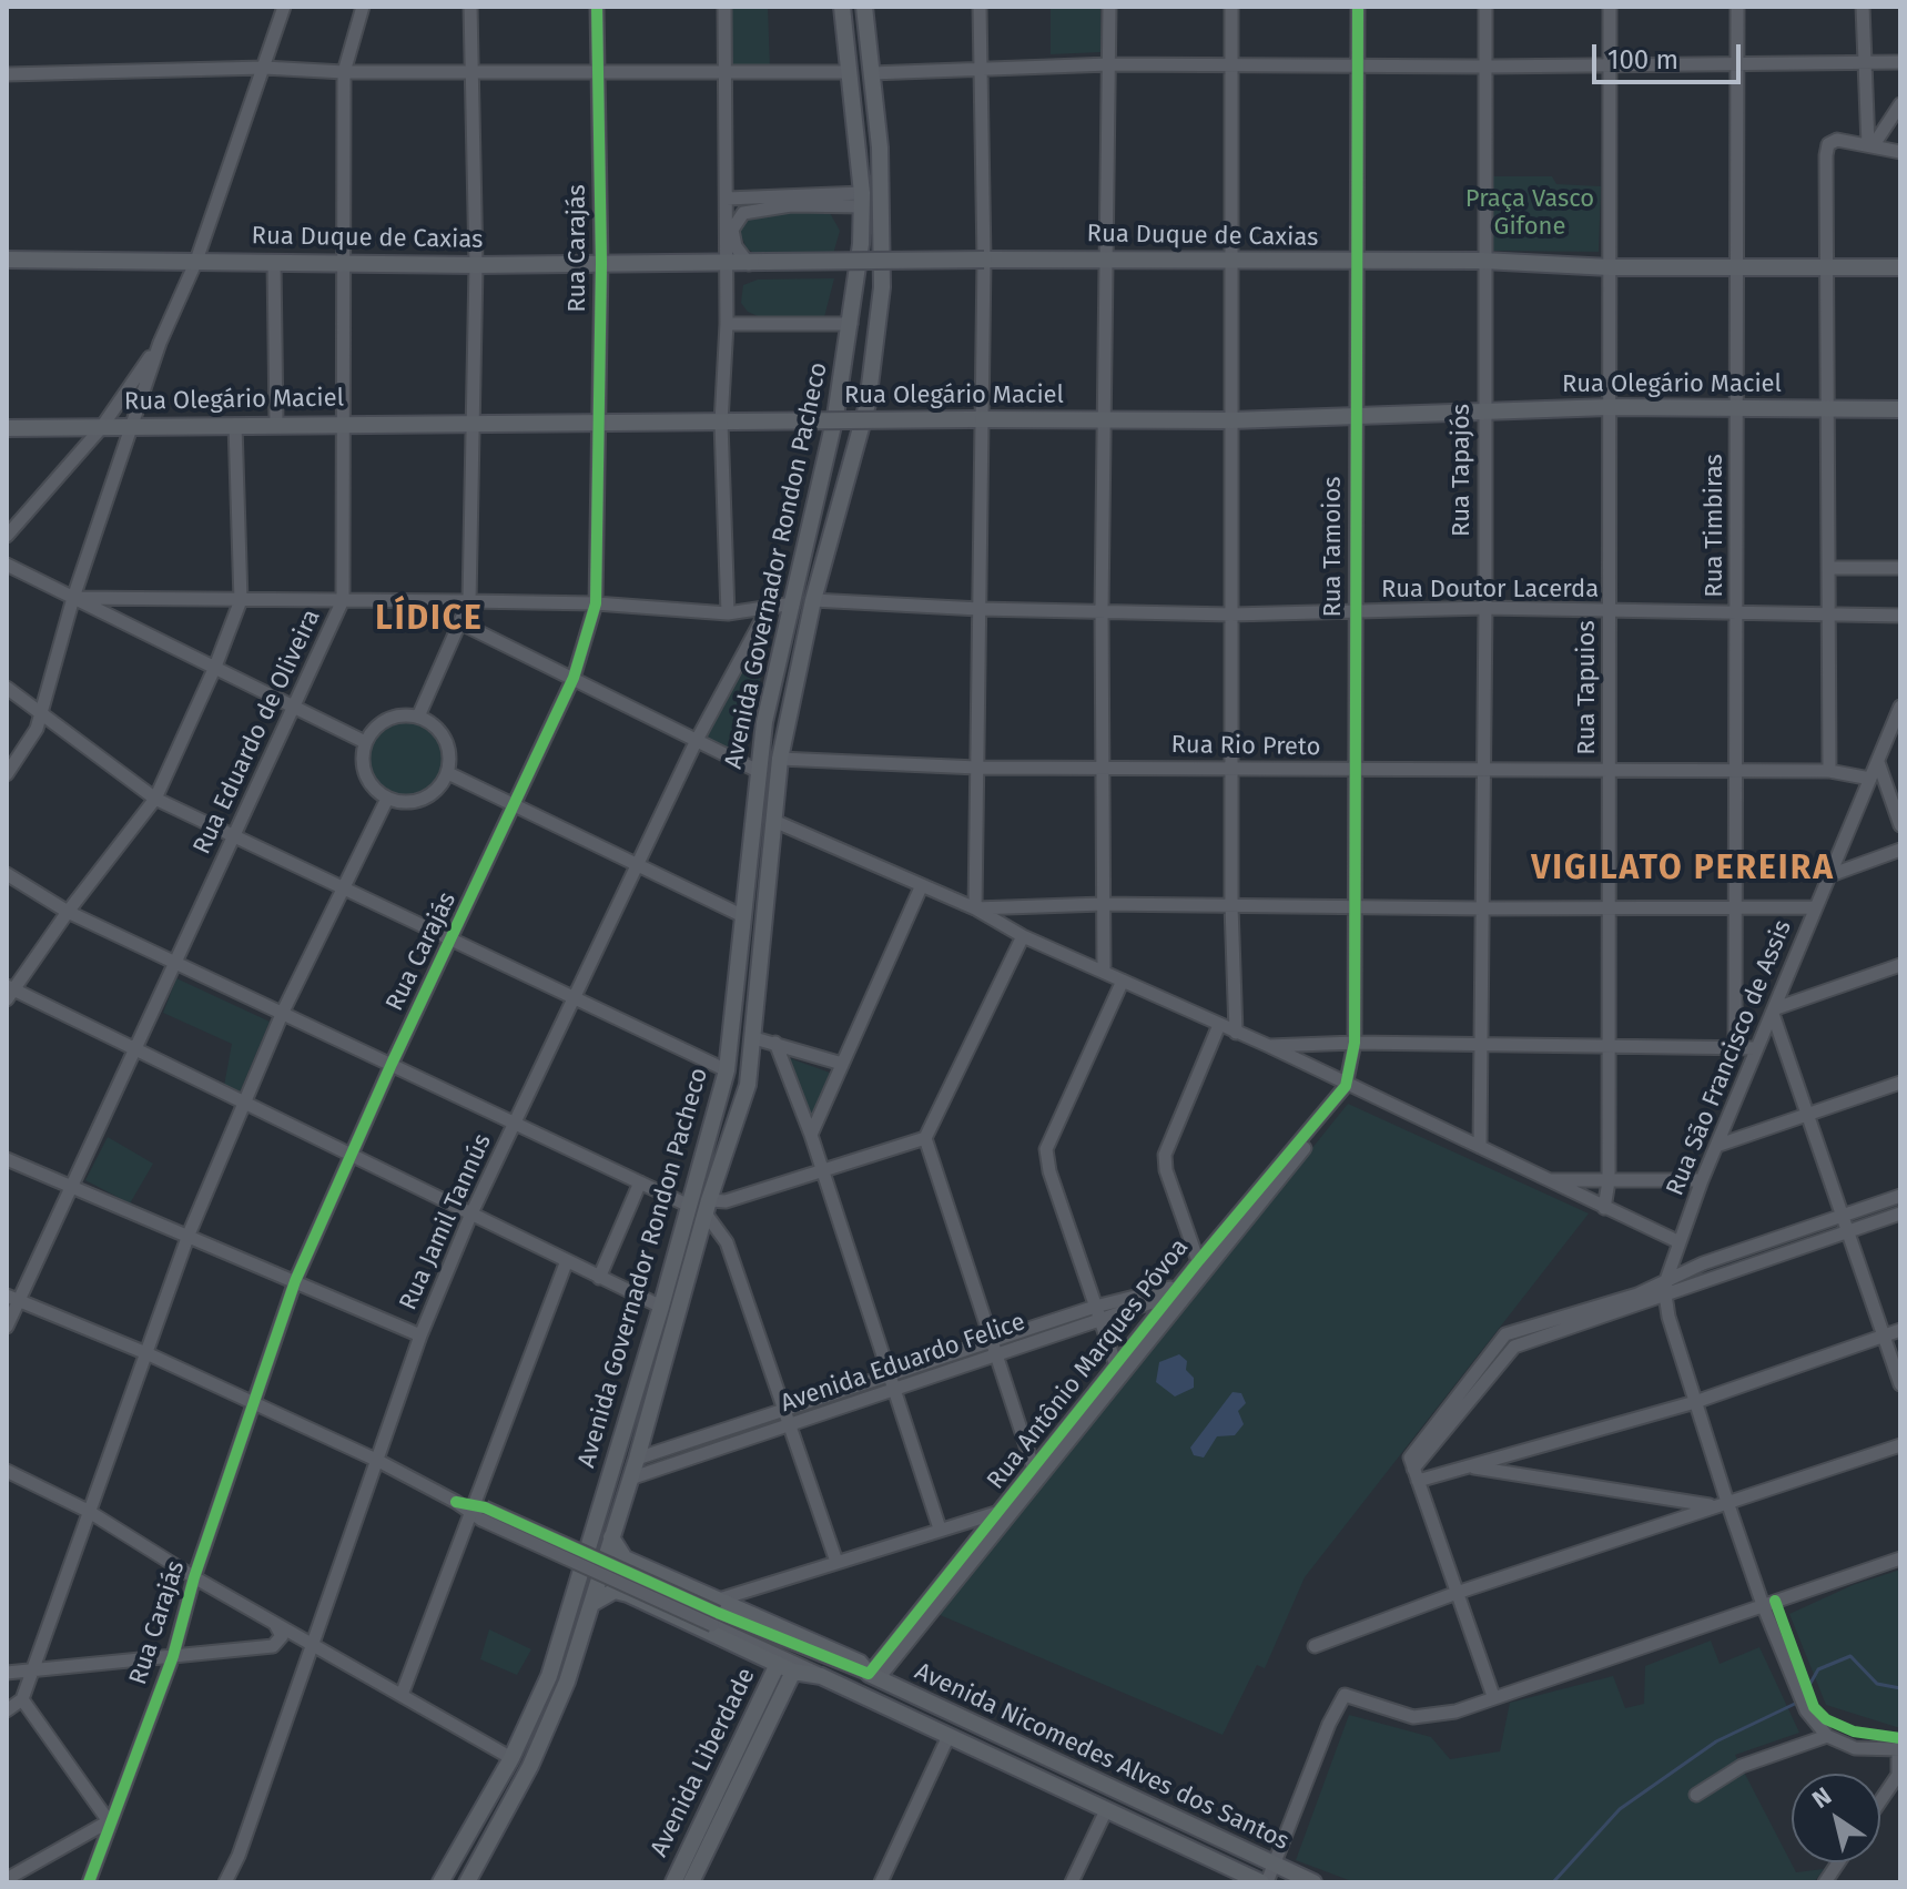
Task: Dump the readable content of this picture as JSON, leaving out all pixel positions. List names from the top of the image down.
{
  "streets": {
    "main road": [
      "Rua Duque de Caxias",
      "Rua Olegário Maciel",
      "Avenida Governador Rondon Pacheco",
      "Avenida Nicomedes Alves dos Santos",
      "Avenida Liberdade"
    ],
    "street": [
      "Rua Carajás",
      "Rua Tapajós",
      "Rua Timbiras",
      "Rua Tamoios",
      "Rua Doutor Lacerda",
      "Rua Tapuios",
      "Rua Eduardo de Oliveira",
      "Rua Rio Preto",
      "Rua São Francisco de Assis",
      "Rua Jamil Tannús",
      "Avenida Eduardo Felice",
      "Rua Antônio Marques Póvoa"
    ]
  },
  "crossings": [
    ["Rua Duque de Caxias", "Rua Carajás"],
    ["Rua Duque de Caxias", "Rua Tapajós"],
    ["Rua Duque de Caxias", "Rua Timbiras"],
    ["Rua Duque de Caxias", "Rua Tamoios"],
    ["Rua Duque de Caxias", "Rua Tapuios"],
    ["Rua Duque de Caxias", "Rua Eduardo de Oliveira"],
    ["Rua Carajás", "Rua Olegário Maciel"],
    ["Rua Carajás", "Avenida Nicomedes Alves dos Santos"],
    ["Rua Olegário Maciel", "Rua Tapajós"],
    ["Rua Olegário Maciel", "Rua Timbiras"],
    ["Rua Olegário Maciel", "Rua Tamoios"],
    ["Rua Olegário Maciel", "Rua Tapuios"],
    ["Rua Olegário Maciel", "Rua Eduardo de Oliveira"],
    ["Rua Tapajós", "Rua Doutor Lacerda"],
    ["Rua Tapajós", "Rua Rio Preto"],
    ["Rua Timbiras", "Rua Doutor Lacerda"],
    ["Rua Timbiras", "Rua Rio Preto"],
    ["Rua Tamoios", "Rua Doutor Lacerda"],
    ["Rua Tamoios", "Rua Rio Preto"],
    ["Rua Tamoios", "Rua Antônio Marques Póvoa"],
    ["Avenida Governador Rondon Pacheco", "Rua Doutor Lacerda"],
    ["Avenida Governador Rondon Pacheco", "Rua Rio Preto"],
    ["Avenida Governador Rondon Pacheco", "Avenida Eduardo Felice"],
    ["Avenida Governador Rondon Pacheco", "Avenida Nicomedes Alves dos Santos"],
    ["Rua Doutor Lacerda", "Rua Tapuios"],
    ["Rua Tapuios", "Rua Rio Preto"],
    ["Rua Eduardo de Oliveira", "Avenida Nicomedes Alves dos Santos"],
    ["Rua Rio Preto", "Rua São Francisco de Assis"],
    ["Rua Jamil Tannús", "Avenida Nicomedes Alves dos Santos"],
    ["Avenida Eduardo Felice", "Rua Antônio Marques Póvoa"],
    ["Rua Antônio Marques Póvoa", "Avenida Nicomedes Alves dos Santos"],
    ["Avenida Nicomedes Alves dos Santos", "Avenida Liberdade"]
  ],
  "districts": ["LÍDICE", "VIGILATO PEREIRA"],
  "parks": ["Praça Vasco Gifone"],
  "scale_bar": "100 m",
  "north": "top left"
}
